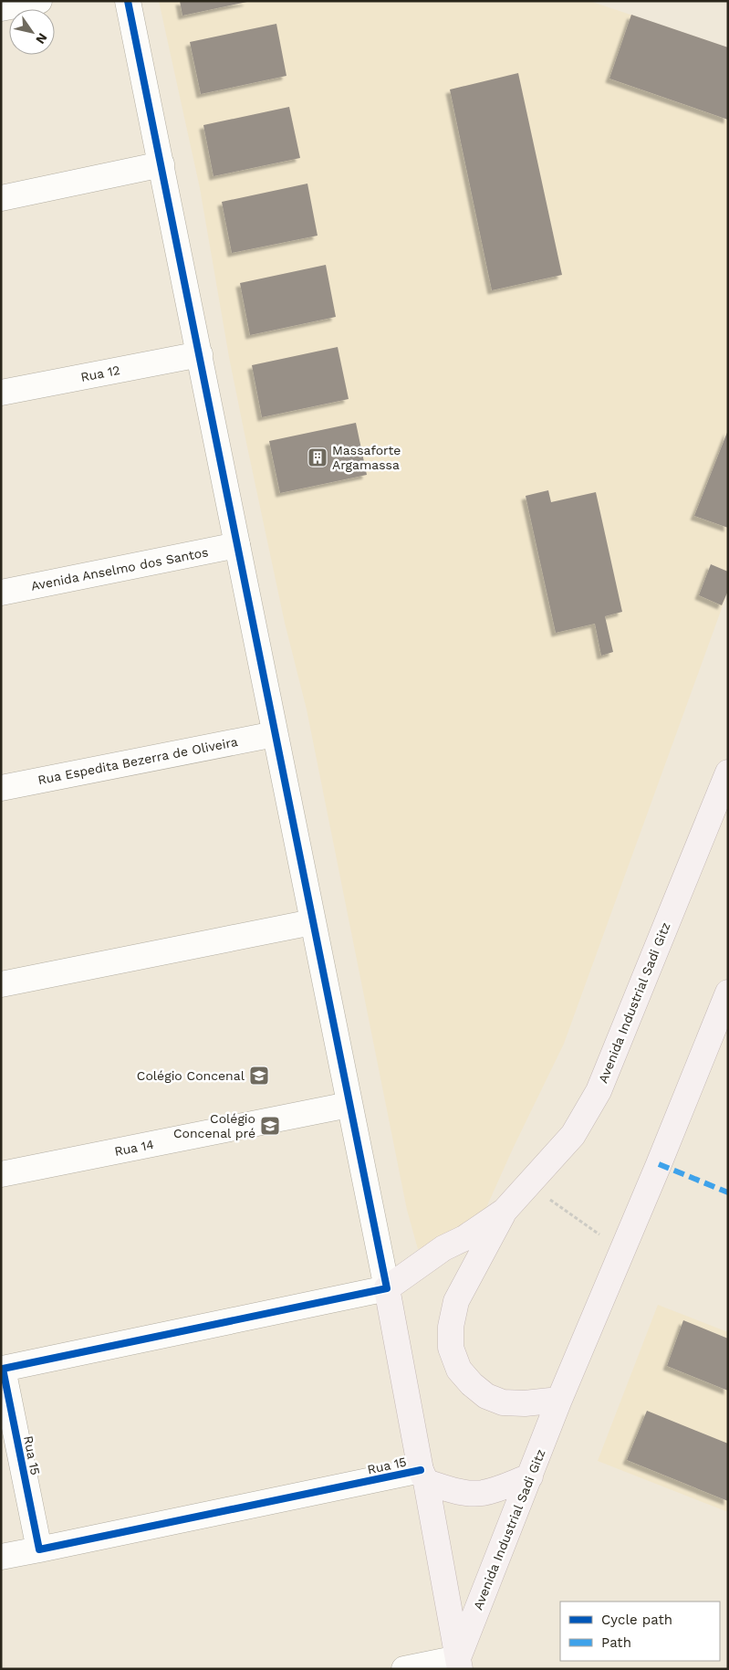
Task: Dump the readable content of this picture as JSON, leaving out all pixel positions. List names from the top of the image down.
{
  "streets": {
    "main road": ["Avenida Industrial Sadi Gitz"],
    "street": [
      "Rua 12",
      "Avenida Anselmo dos Santos",
      "Rua Espedita Bezerra de Oliveira",
      "Rua 14",
      "Rua 15"
    ]
  },
  "crossings": [
    ["Avenida Industrial Sadi Gitz", "Rua 15"]
  ],
  "places": {
    "building": ["Massaforte Argamassa"],
    "school or university": ["Colégio Concenal", "Colégio Concenal pré"]
  },
  "legend": ["Cycle path", "Path"],
  "north": "bottom right"
}
